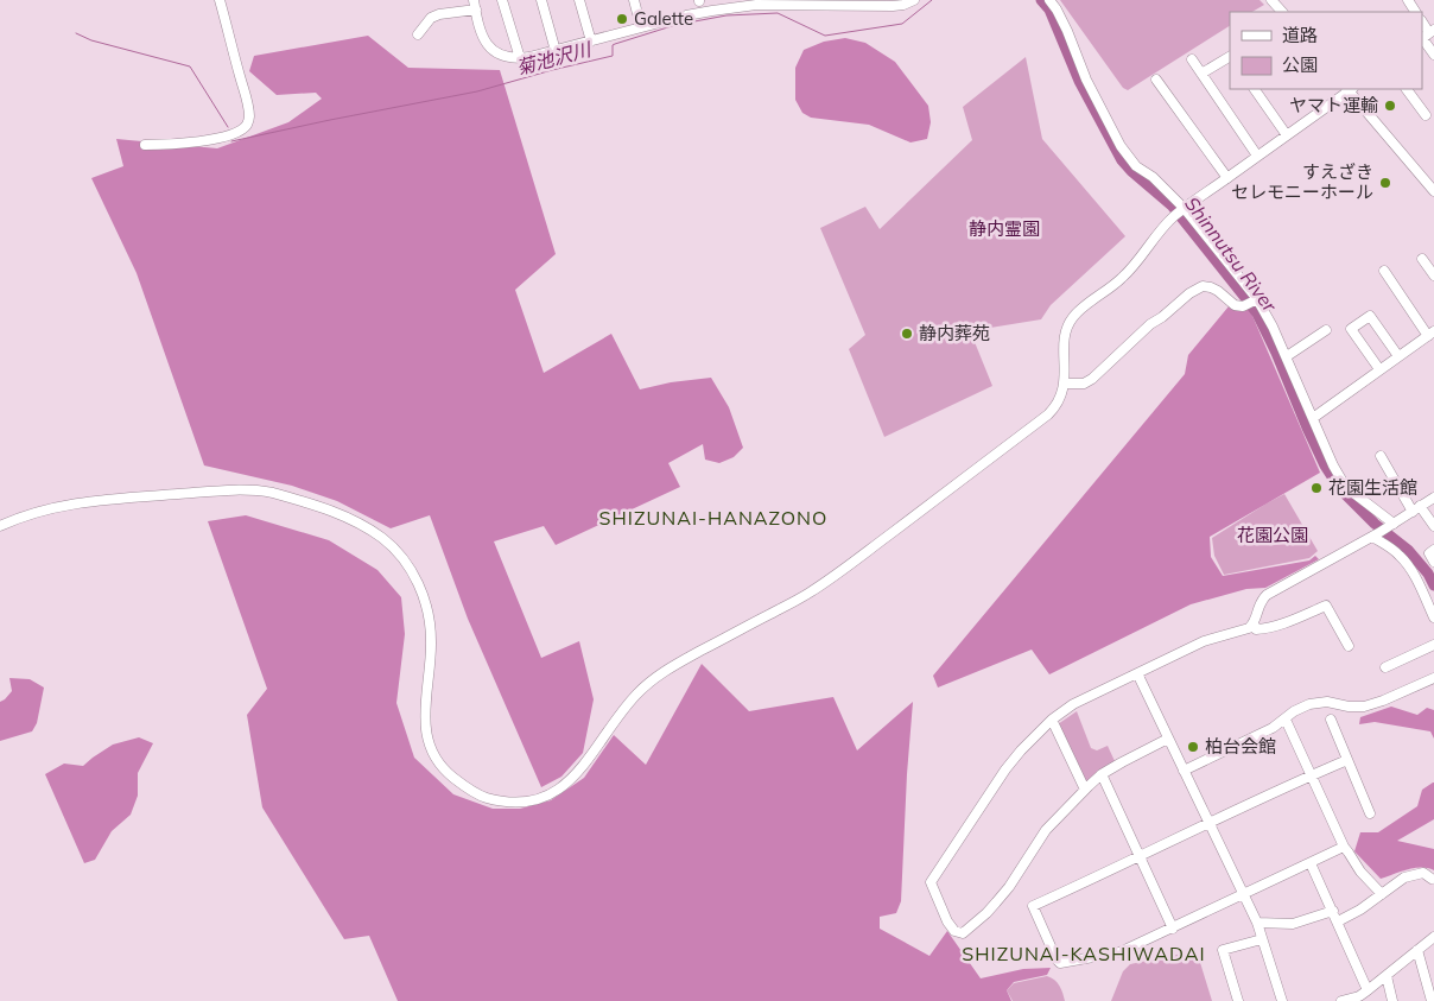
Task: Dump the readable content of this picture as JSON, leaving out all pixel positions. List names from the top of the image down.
{
  "districts": ["SHIZUNAI-HANAZONO", "SHIZUNAI-KASHIWADAI"],
  "water": ["菊池沢川", "Shinnutsu River"],
  "parks": ["静内霊園", "花園公園"],
  "places": [
    "Galette",
    "ヤマト運輸",
    "すえざき セレモニーホール",
    "静内葬苑",
    "花園生活館",
    "柏台会館"
  ],
  "legend": ["道路", "公園"]
}
